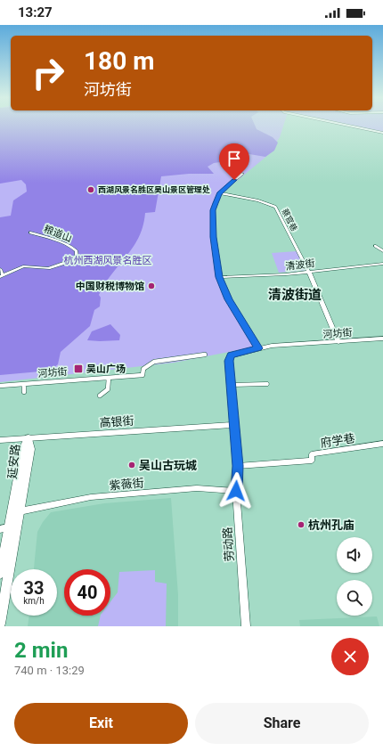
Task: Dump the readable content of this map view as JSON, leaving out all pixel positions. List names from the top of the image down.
{
  "streets": {
    "main road": ["延安路"],
    "street": [
      "蔡官巷",
      "粮道山",
      "清波街",
      "河坊街",
      "高银街",
      "府学巷",
      "紫薇街",
      "劳动路"
    ]
  },
  "crossings": [
    ["蔡官巷", "清波街"],
    ["蔡官巷", "河坊街"],
    ["河坊街", "劳动路"],
    ["高银街", "延安路"],
    ["高银街", "劳动路"],
    ["府学巷", "劳动路"],
    ["延安路", "紫薇街"],
    ["紫薇街", "劳动路"]
  ],
  "districts": ["清波街道"],
  "parks": ["杭州西湖风景名胜区"],
  "places": {
    "other": [
      "西湖风景名胜区吴山景区管理处",
      "中国财税博物馆",
      "吴山古玩城",
      "杭州孔庙"
    ],
    "transit": ["吴山广场"]
  },
  "page": {
    "status": "13:27",
    "turn": ["180 m", "河坊街"],
    "speed": "33 km/h",
    "limit": "40",
    "heading": ["2 min", "740 m · 13:29"],
    "buttons": ["Exit", "Share"]
  }
}
